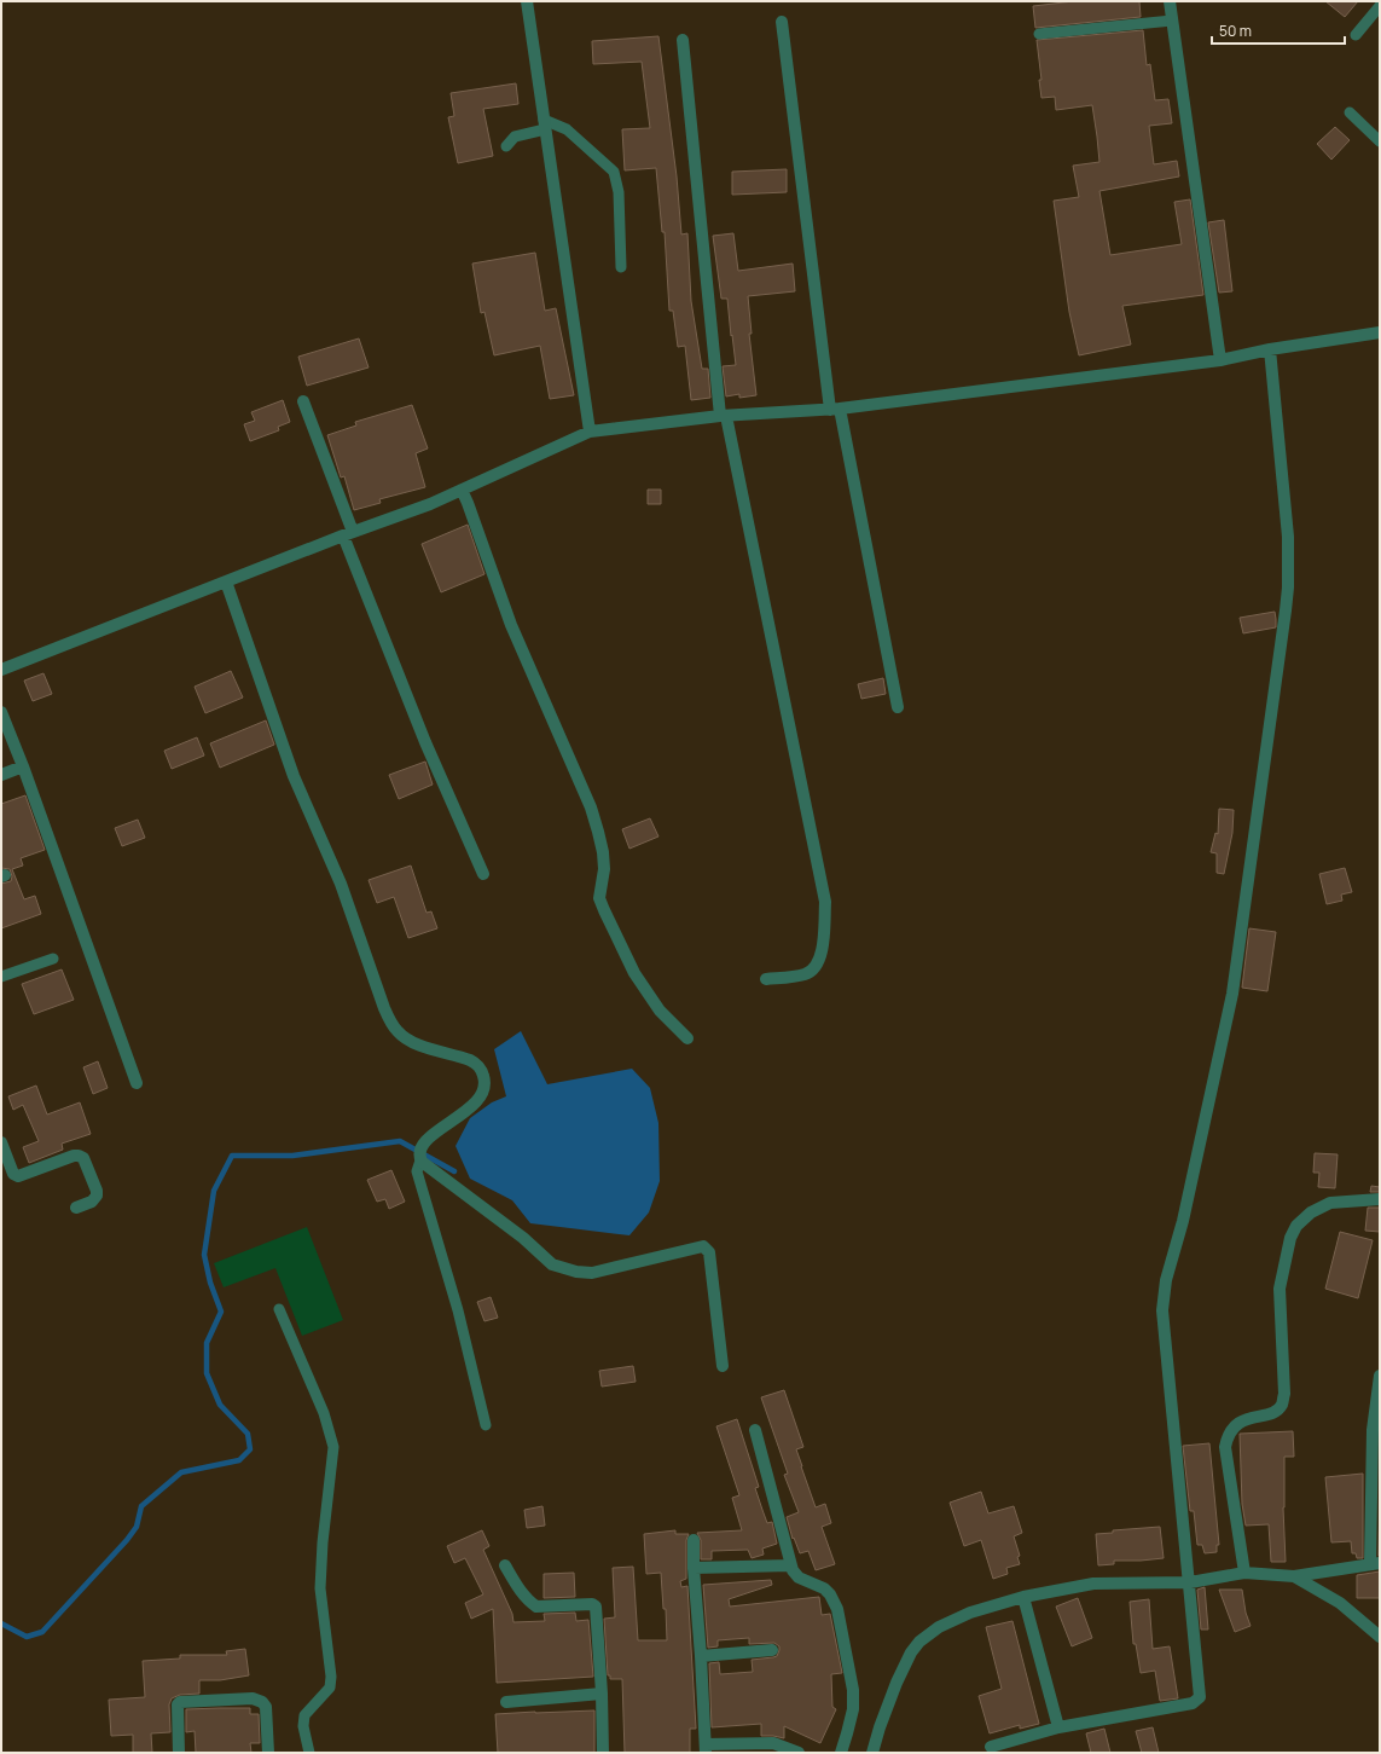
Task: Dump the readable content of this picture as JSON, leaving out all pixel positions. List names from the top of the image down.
{
  "scale_bar": "50 m"
}
